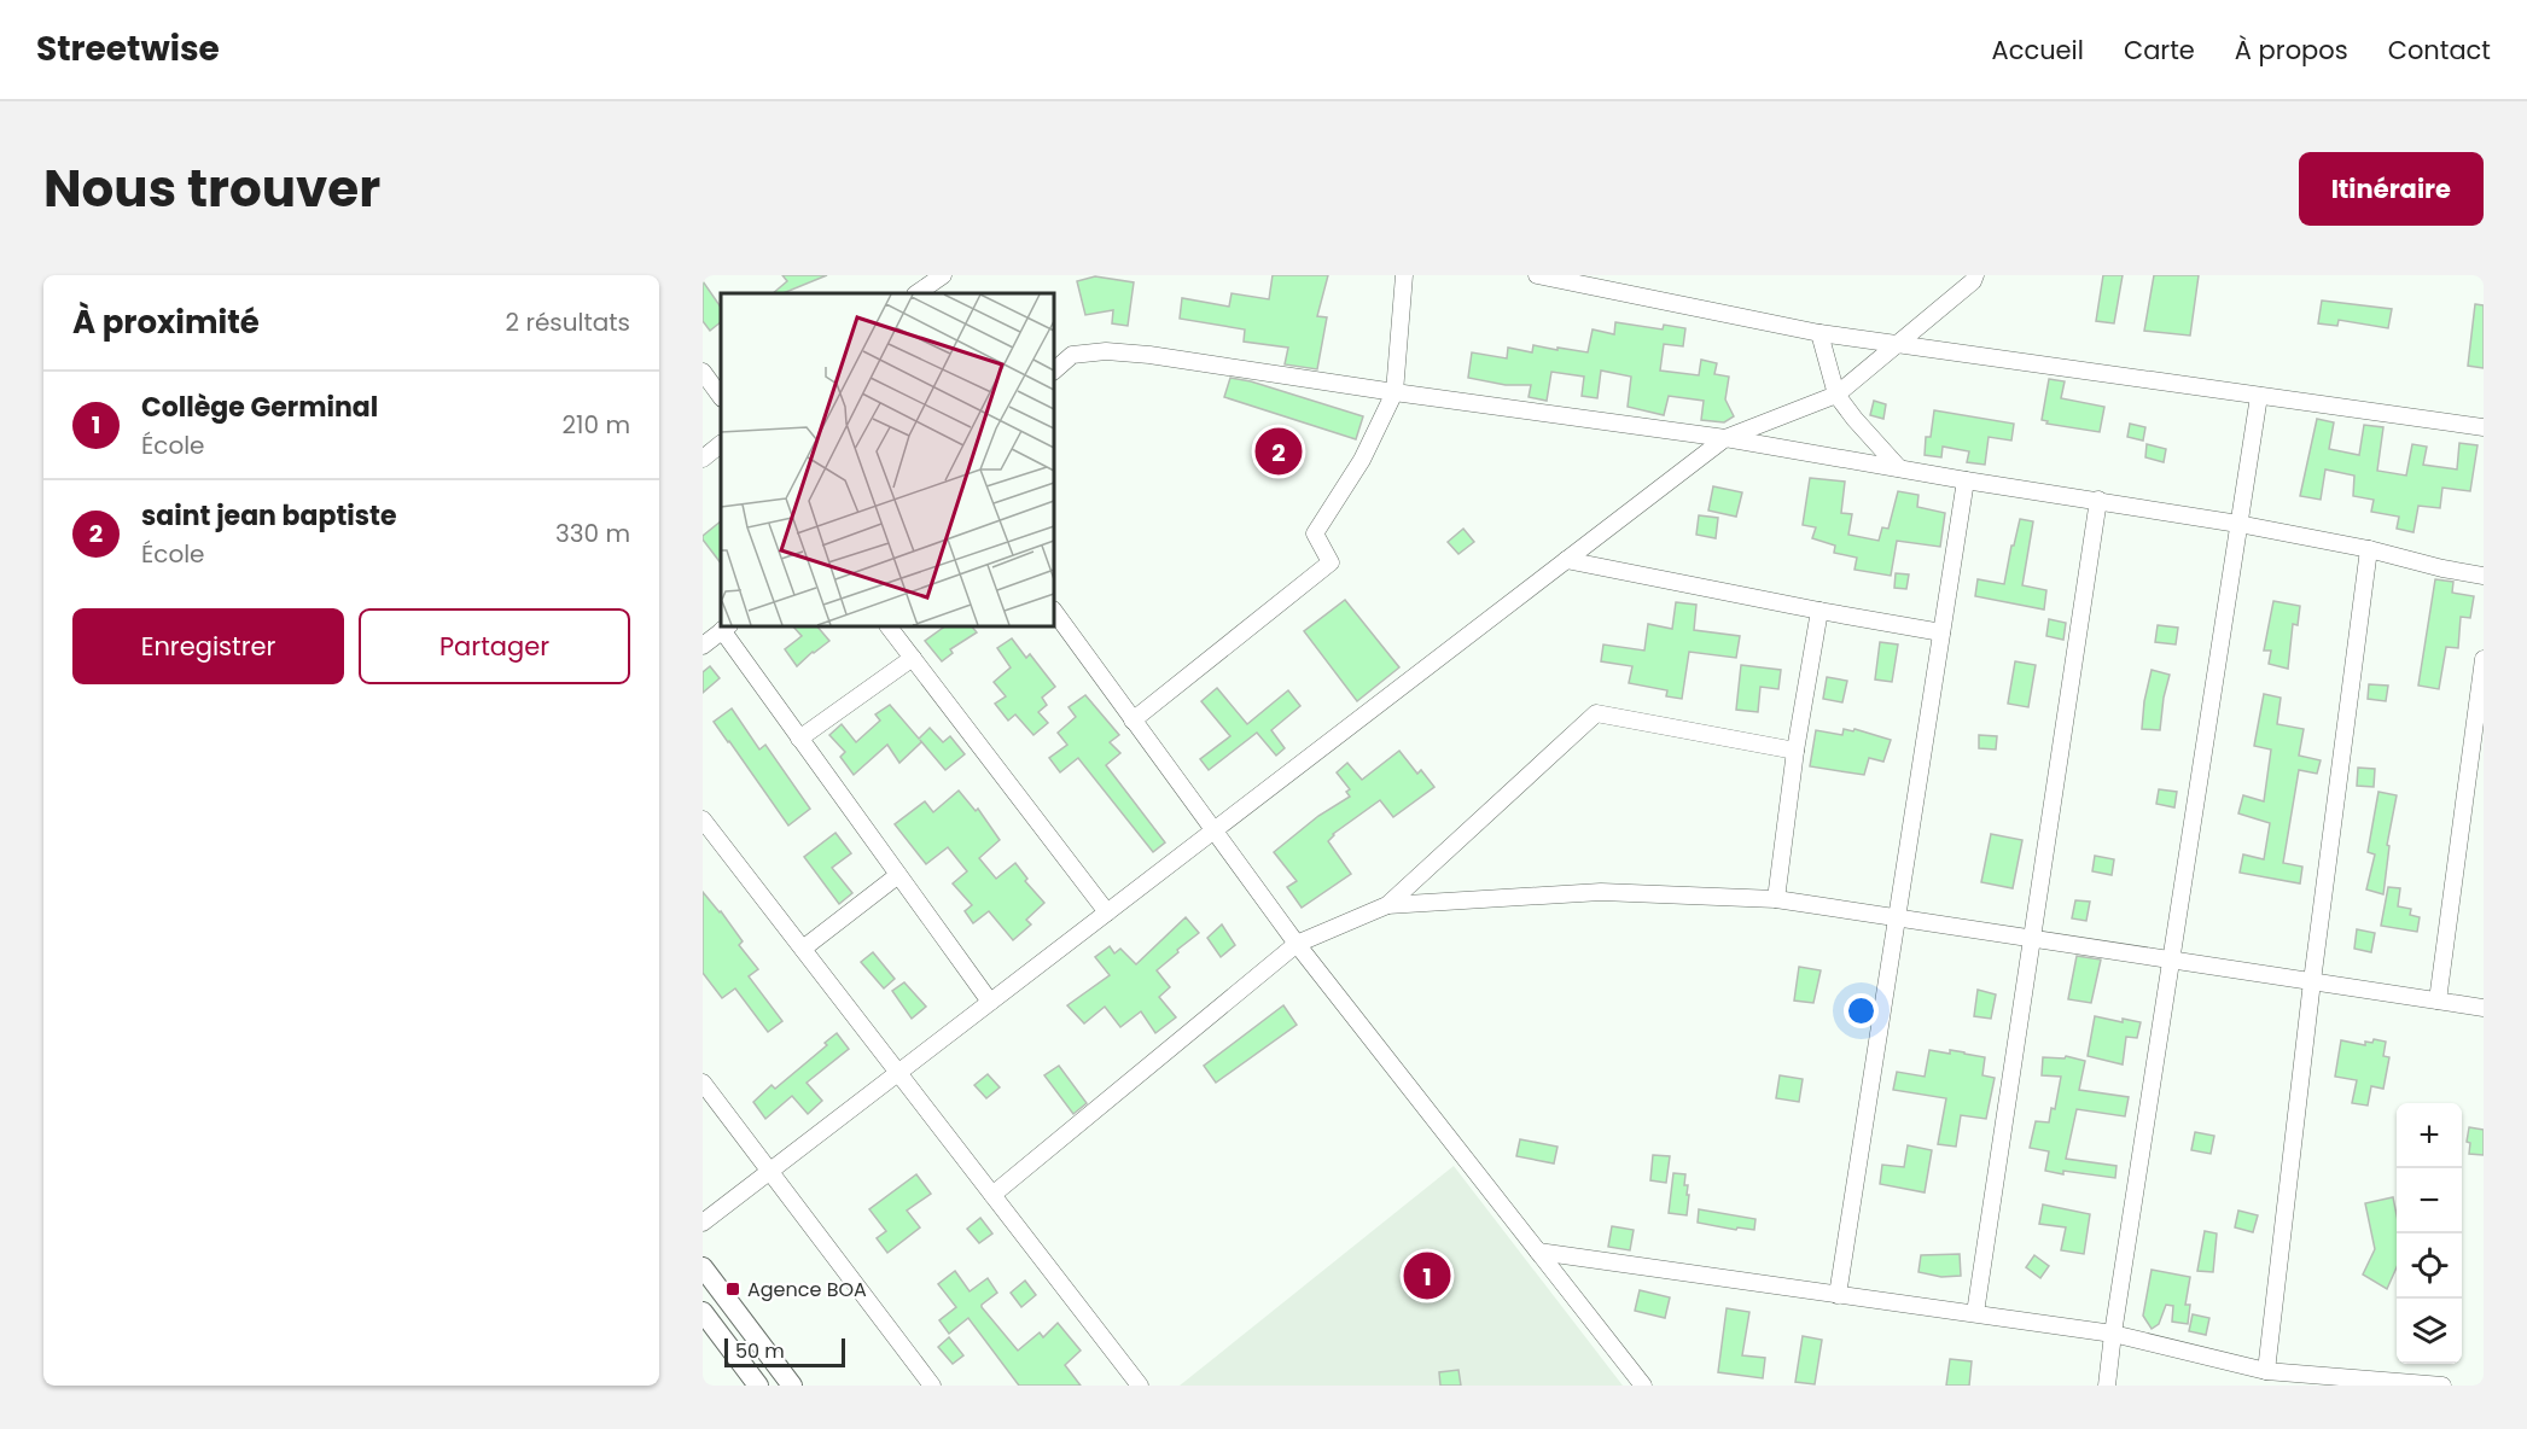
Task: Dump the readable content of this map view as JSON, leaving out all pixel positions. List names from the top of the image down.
{
  "places": {
    "transit": ["Agence BOA"]
  },
  "scale_bar": "50 m",
  "page": {
    "header": "Streetwise",
    "nav": [
      "Accueil",
      "Carte",
      "À propos",
      "Contact"
    ],
    "title": "Nous trouver",
    "buttons": [
      "Itinéraire",
      ["Enregistrer", "Partager"]
    ],
    "heading": ["À proximité", "2 résultats"],
    "list": [
      {
        "mark": "1",
        "name": "Collège Germinal",
        "note": "École",
        "value": "210 m"
      },
      {
        "mark": "2",
        "name": "saint jean baptiste",
        "note": "École",
        "value": "330 m"
      }
    ],
    "pins": ["2", "1"],
    "map_buttons": ["+", "−"],
    "scale": "50 m"
  }
}
